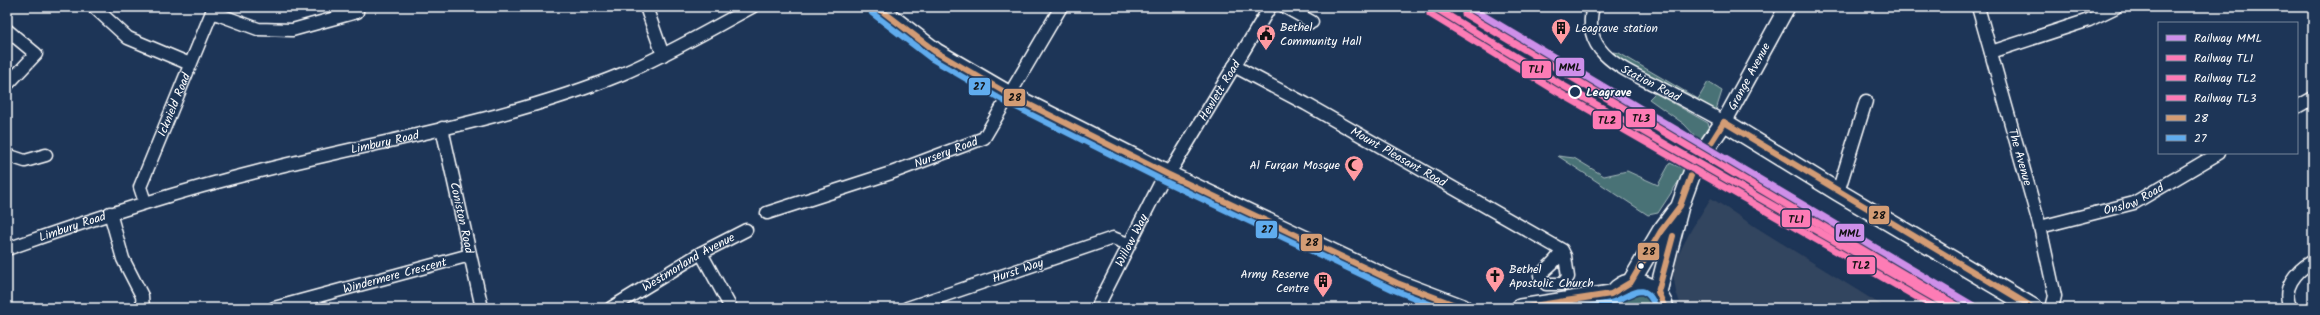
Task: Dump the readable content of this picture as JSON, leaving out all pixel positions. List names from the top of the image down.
{
  "streets": {
    "main road": ["Grange Avenue"],
    "street": [
      "Station Road",
      "Hewlett Road",
      "Icknield Road",
      "Limbury Road",
      "Nursery Road",
      "Mount Pleasant Road",
      "The Avenue",
      "Onslow Road",
      "Coniston Road",
      "Willow Way",
      "Westmorland Avenue",
      "Hurst Way",
      "Windermere Crescent"
    ]
  },
  "crossings": [
    ["Grange Avenue", "Station Road"],
    ["Hewlett Road", "Mount Pleasant Road"],
    ["Hewlett Road", "Willow Way"],
    ["Icknield Road", "Limbury Road"],
    ["Limbury Road", "Coniston Road"],
    ["The Avenue", "Onslow Road"],
    ["Coniston Road", "Windermere Crescent"],
    ["Willow Way", "Hurst Way"]
  ],
  "places": {
    "building": ["Leagrave station", "Army Reserve Centre"],
    "public building": ["Bethel Community Hall"],
    "other": ["Leagrave"],
    "mosque": ["Al Furqan Mosque"],
    "church": ["Bethel Apostolic Church"]
  },
  "lines": [
    "rail line MML",
    "rail line TL1",
    "transit line 28",
    "transit line 27",
    "rail line TL2",
    "rail line TL3"
  ],
  "legend": [
    "Railway MML",
    "Railway TL1",
    "Railway TL2",
    "Railway TL3",
    "28",
    "27"
  ]
}
